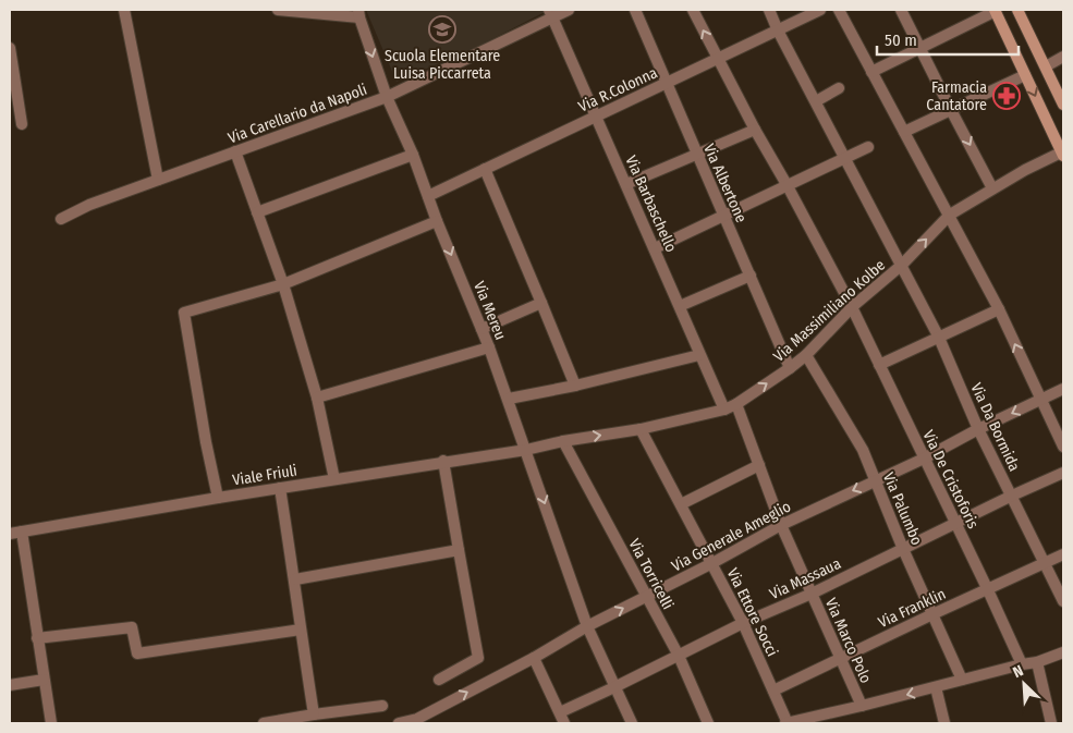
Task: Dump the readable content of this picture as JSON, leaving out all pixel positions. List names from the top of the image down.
{
  "streets": {
    "street": [
      "Via R.Colonna",
      "Via Carellario da Napoli",
      "Via Albertone",
      "Via Barbaschello",
      "Via Mereu",
      "Via Massimiliano Kolbe",
      "Via Da Bormida",
      "Viale Friuli",
      "Via De Cristoforis",
      "Via Palumbo",
      "Via Generale Ameglio",
      "Via Torricelli",
      "Via Massaua",
      "Via Franklin",
      "Via Ettore Socci",
      "Via Marco Polo"
    ]
  },
  "crossings": [
    ["Via R.Colonna", "Via Albertone"],
    ["Via R.Colonna", "Via Barbaschello"],
    ["Via R.Colonna", "Via Mereu"],
    ["Via R.Colonna", "Via Da Bormida"],
    ["Via R.Colonna", "Via De Cristoforis"],
    ["Via Carellario da Napoli", "Via Barbaschello"],
    ["Via Carellario da Napoli", "Via Mereu"],
    ["Via Albertone", "Via Massimiliano Kolbe"],
    ["Via Barbaschello", "Via Massimiliano Kolbe"],
    ["Via Mereu", "Via Massimiliano Kolbe"],
    ["Via Mereu", "Viale Friuli"],
    ["Via Mereu", "Via Generale Ameglio"],
    ["Via Mereu", "Via Massaua"],
    ["Via Massimiliano Kolbe", "Via Da Bormida"],
    ["Via Massimiliano Kolbe", "Viale Friuli"],
    ["Via Massimiliano Kolbe", "Via De Cristoforis"],
    ["Via Massimiliano Kolbe", "Via Palumbo"],
    ["Via Massimiliano Kolbe", "Via Torricelli"],
    ["Via Massimiliano Kolbe", "Via Ettore Socci"],
    ["Via Massimiliano Kolbe", "Via Marco Polo"],
    ["Via Da Bormida", "Via Generale Ameglio"],
    ["Via Da Bormida", "Via Massaua"],
    ["Via Da Bormida", "Via Franklin"],
    ["Via De Cristoforis", "Via Generale Ameglio"],
    ["Via De Cristoforis", "Via Massaua"],
    ["Via De Cristoforis", "Via Franklin"],
    ["Via Palumbo", "Via Generale Ameglio"],
    ["Via Palumbo", "Via Massaua"],
    ["Via Palumbo", "Via Franklin"],
    ["Via Generale Ameglio", "Via Torricelli"],
    ["Via Generale Ameglio", "Via Ettore Socci"],
    ["Via Generale Ameglio", "Via Marco Polo"],
    ["Via Torricelli", "Via Massaua"],
    ["Via Massaua", "Via Ettore Socci"],
    ["Via Massaua", "Via Marco Polo"],
    ["Via Franklin", "Via Ettore Socci"],
    ["Via Franklin", "Via Marco Polo"]
  ],
  "places": {
    "school or university": ["Scuola Elementare Luisa Piccarreta"],
    "pharmacy": ["Farmacia Cantatore"]
  },
  "scale_bar": "50 m",
  "north": "top left"
}
